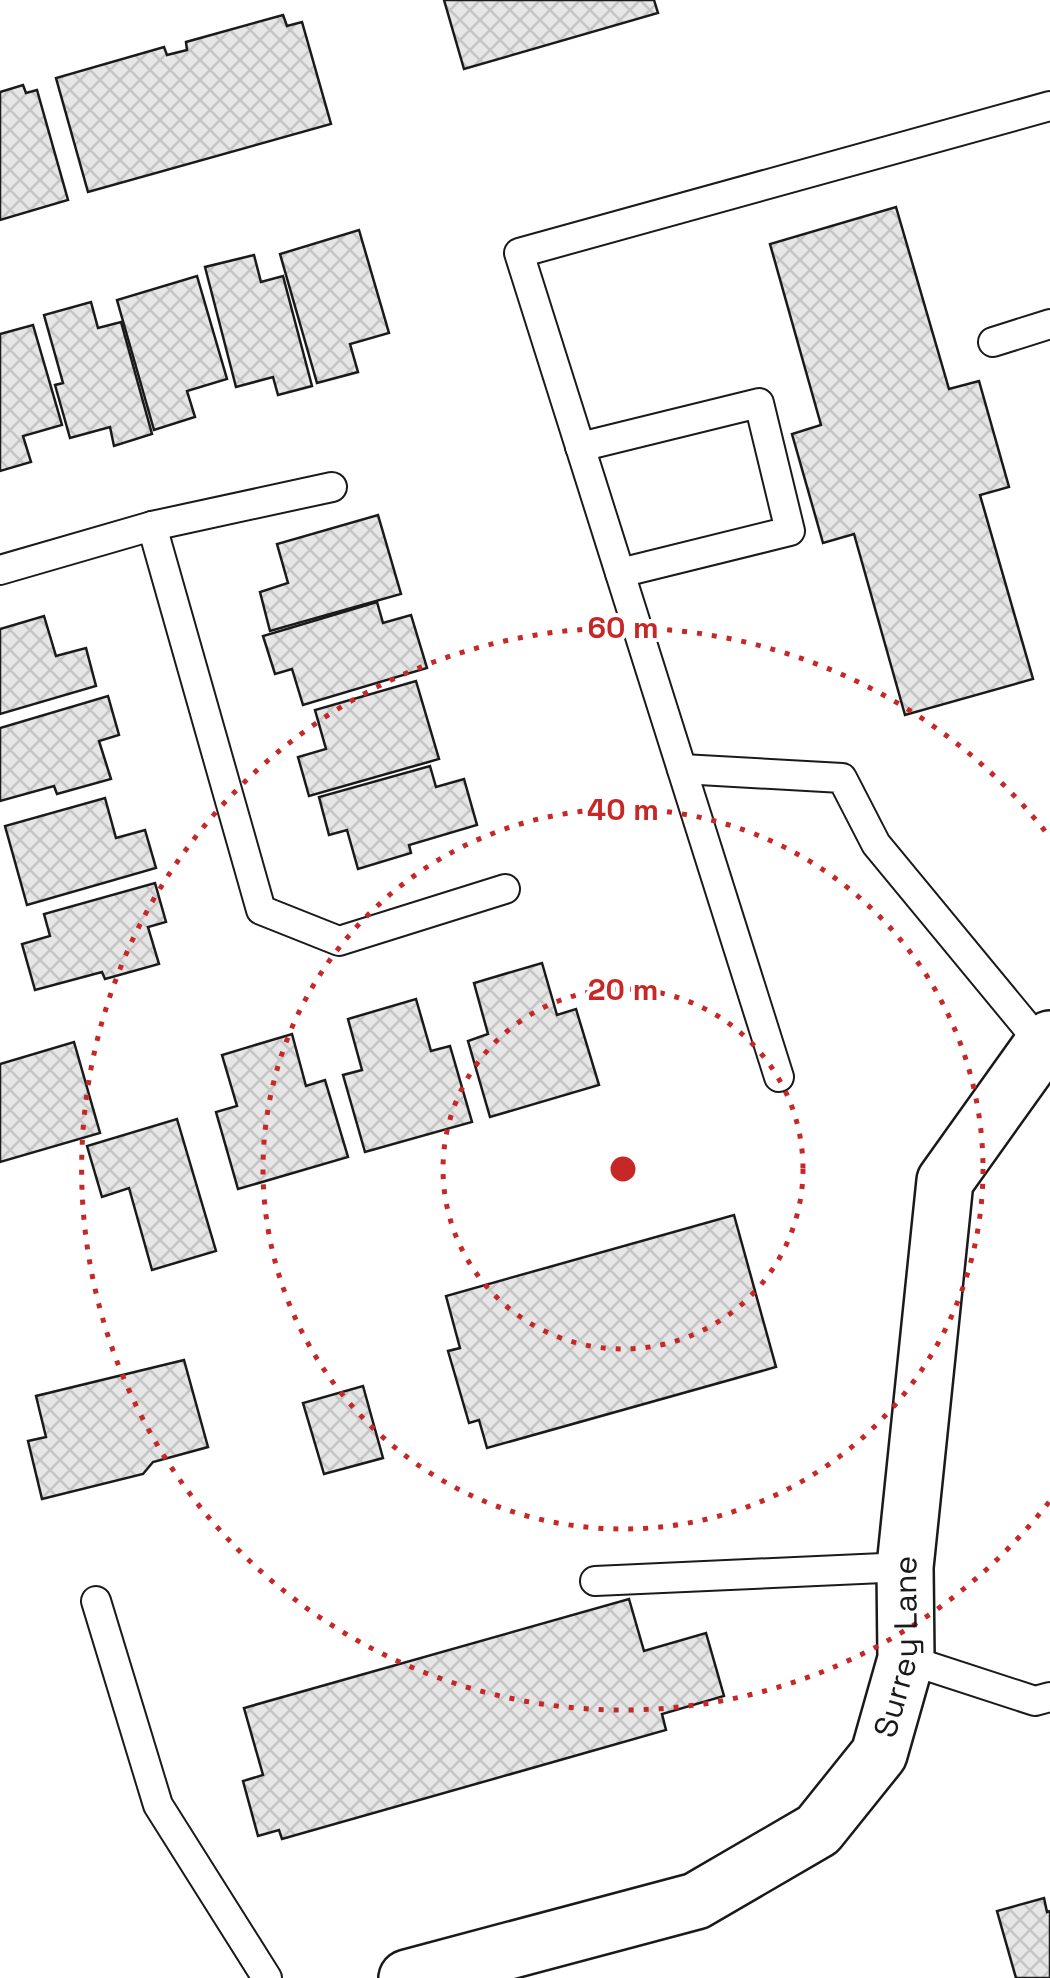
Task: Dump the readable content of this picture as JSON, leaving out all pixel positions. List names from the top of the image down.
{
  "streets": {
    "street": ["Surrey Lane"]
  },
  "rings": ["60 m", "40 m", "20 m"]
}
